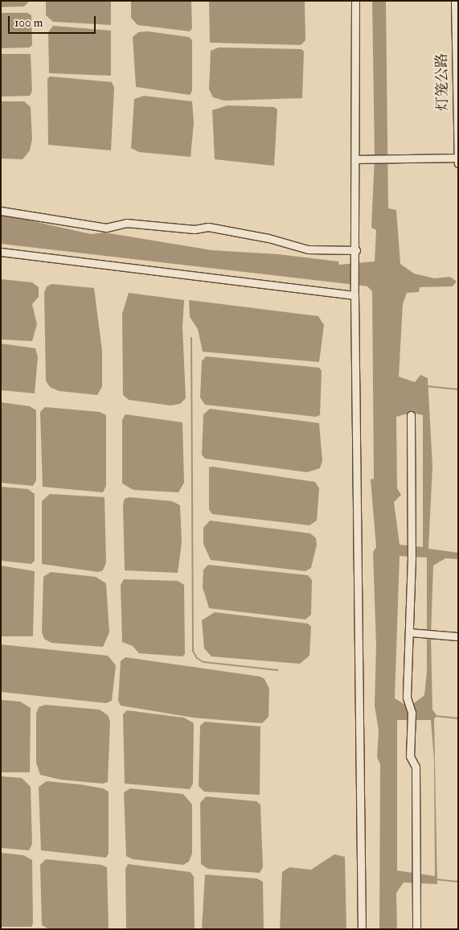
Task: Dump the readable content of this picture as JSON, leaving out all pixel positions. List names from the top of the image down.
{
  "streets": {
    "street": ["灯笼公路"]
  },
  "scale_bar": "100 m"
}
